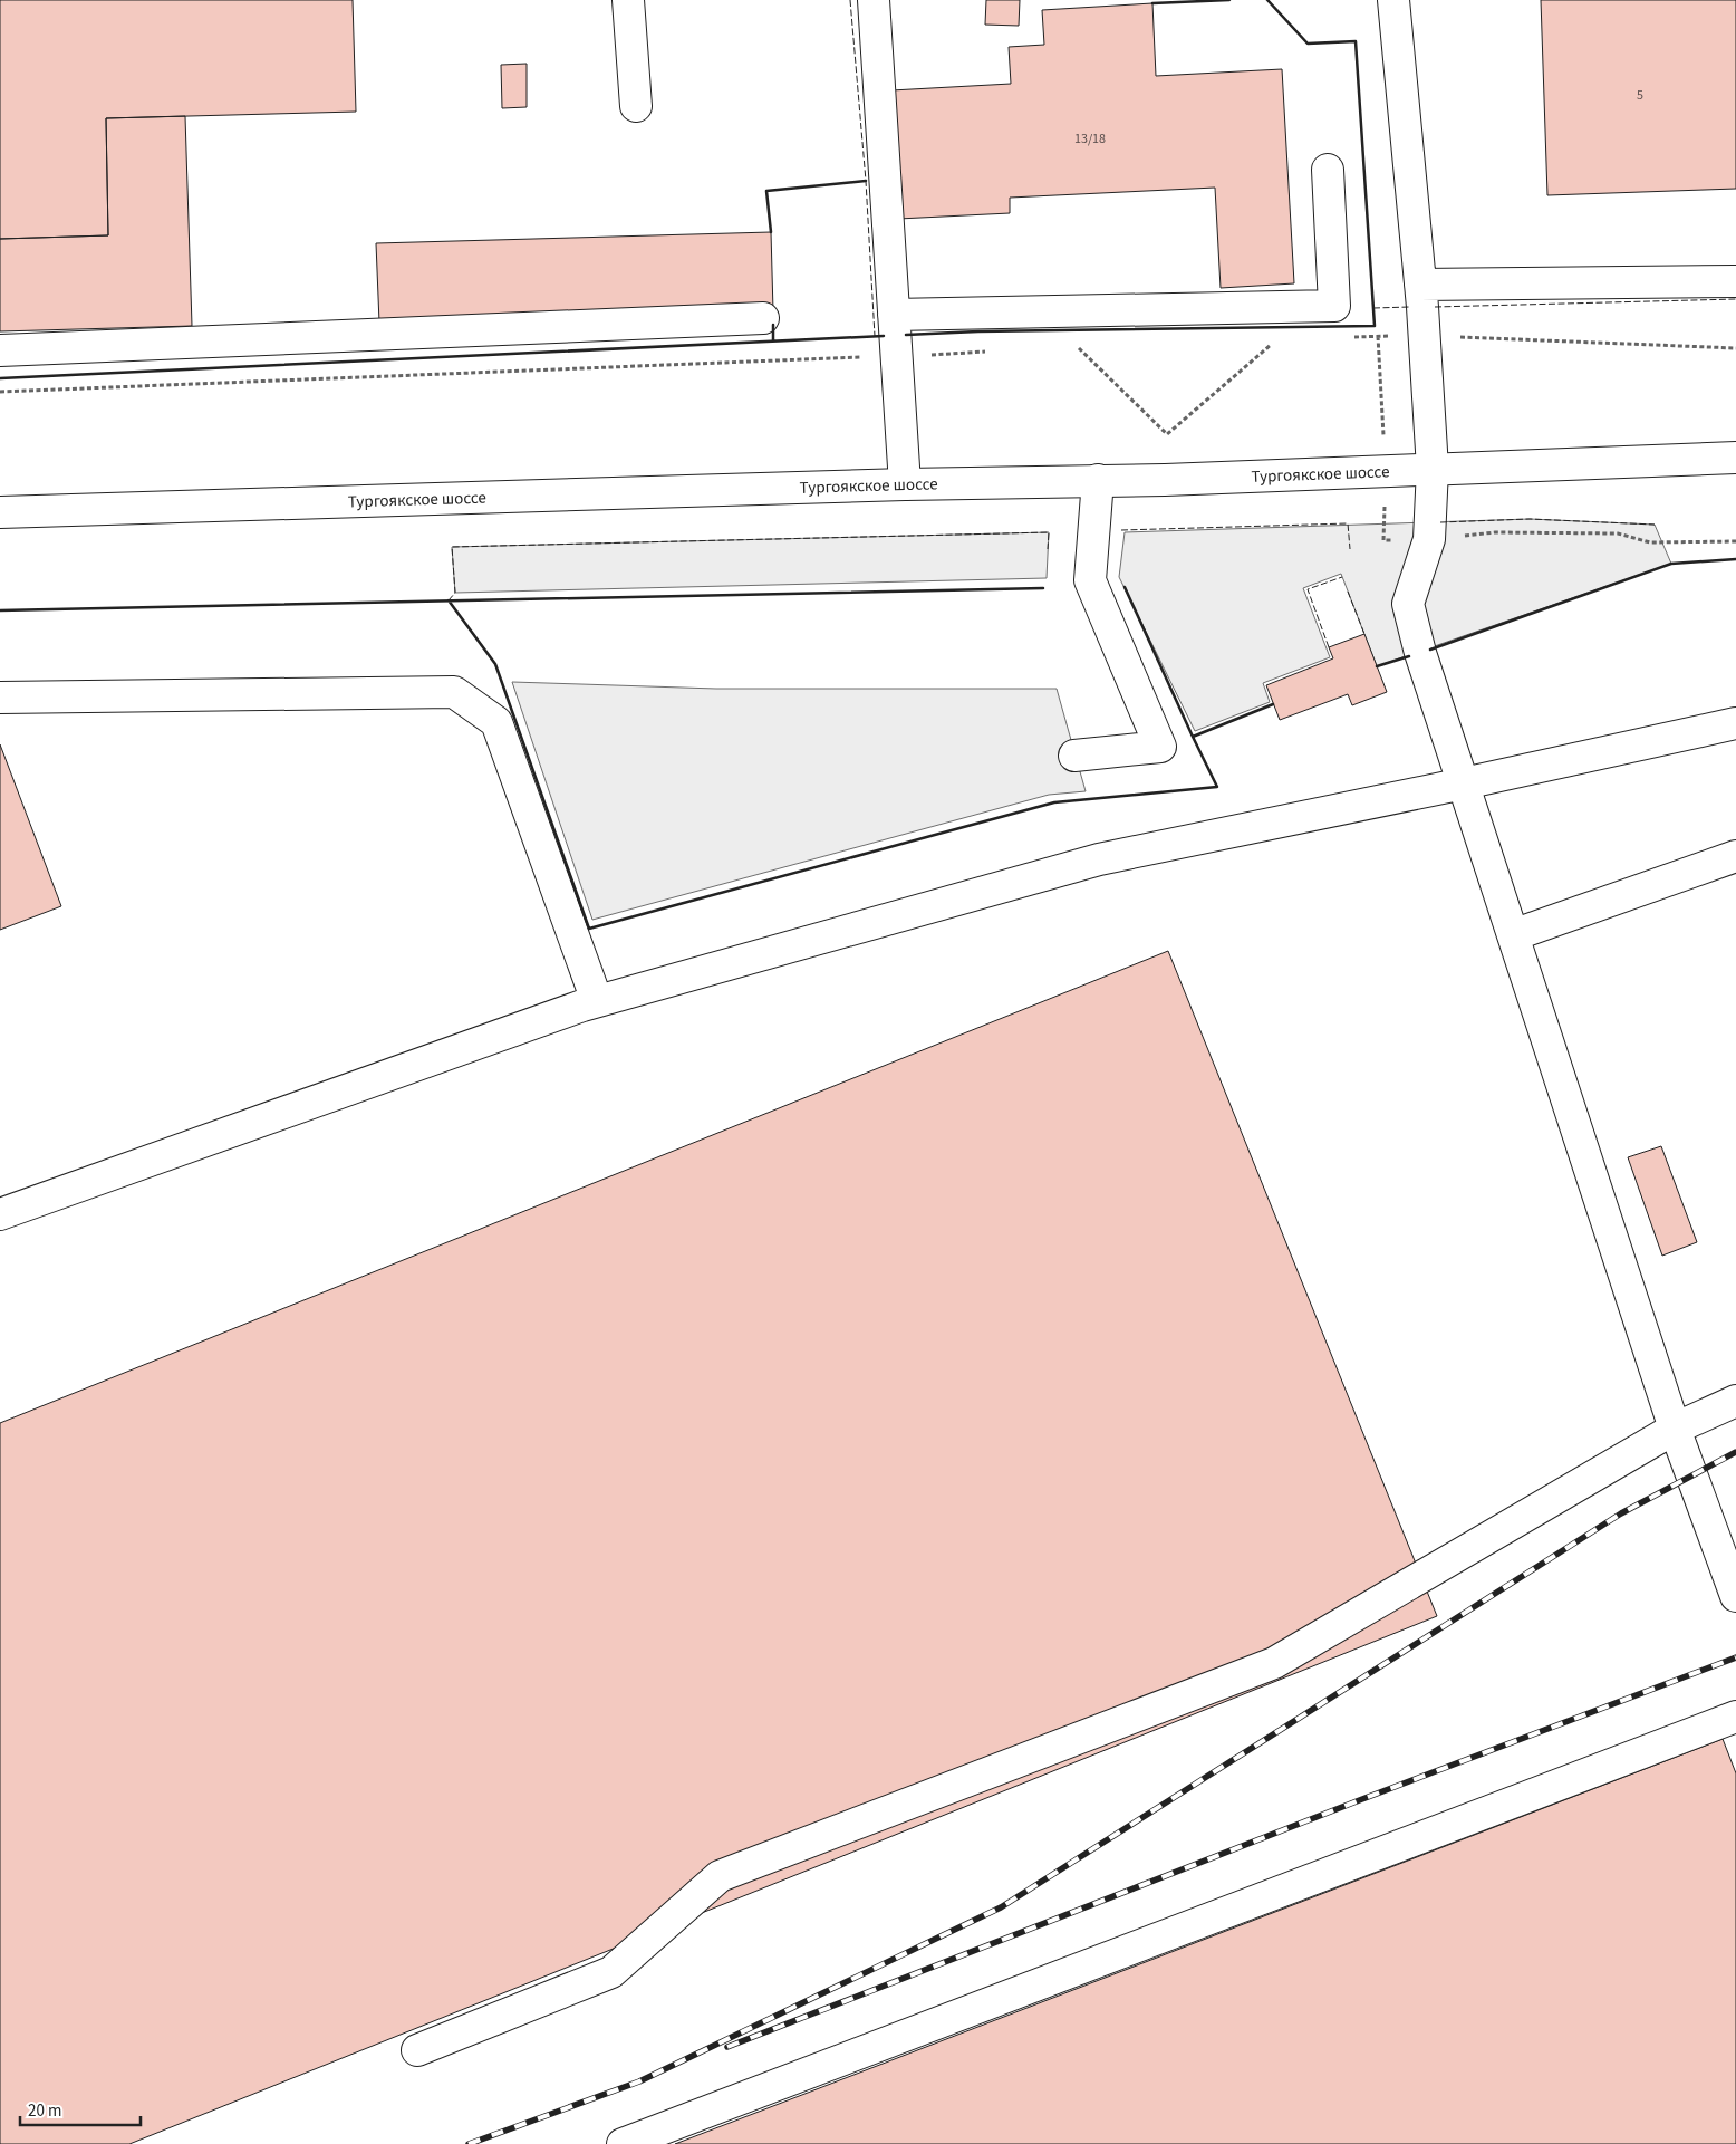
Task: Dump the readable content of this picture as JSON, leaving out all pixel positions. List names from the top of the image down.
{
  "streets": {
    "main road": ["Тургоякское шоссе"]
  },
  "house_numbers": ["5", "13/18"],
  "scale_bar": "20 m"
}
